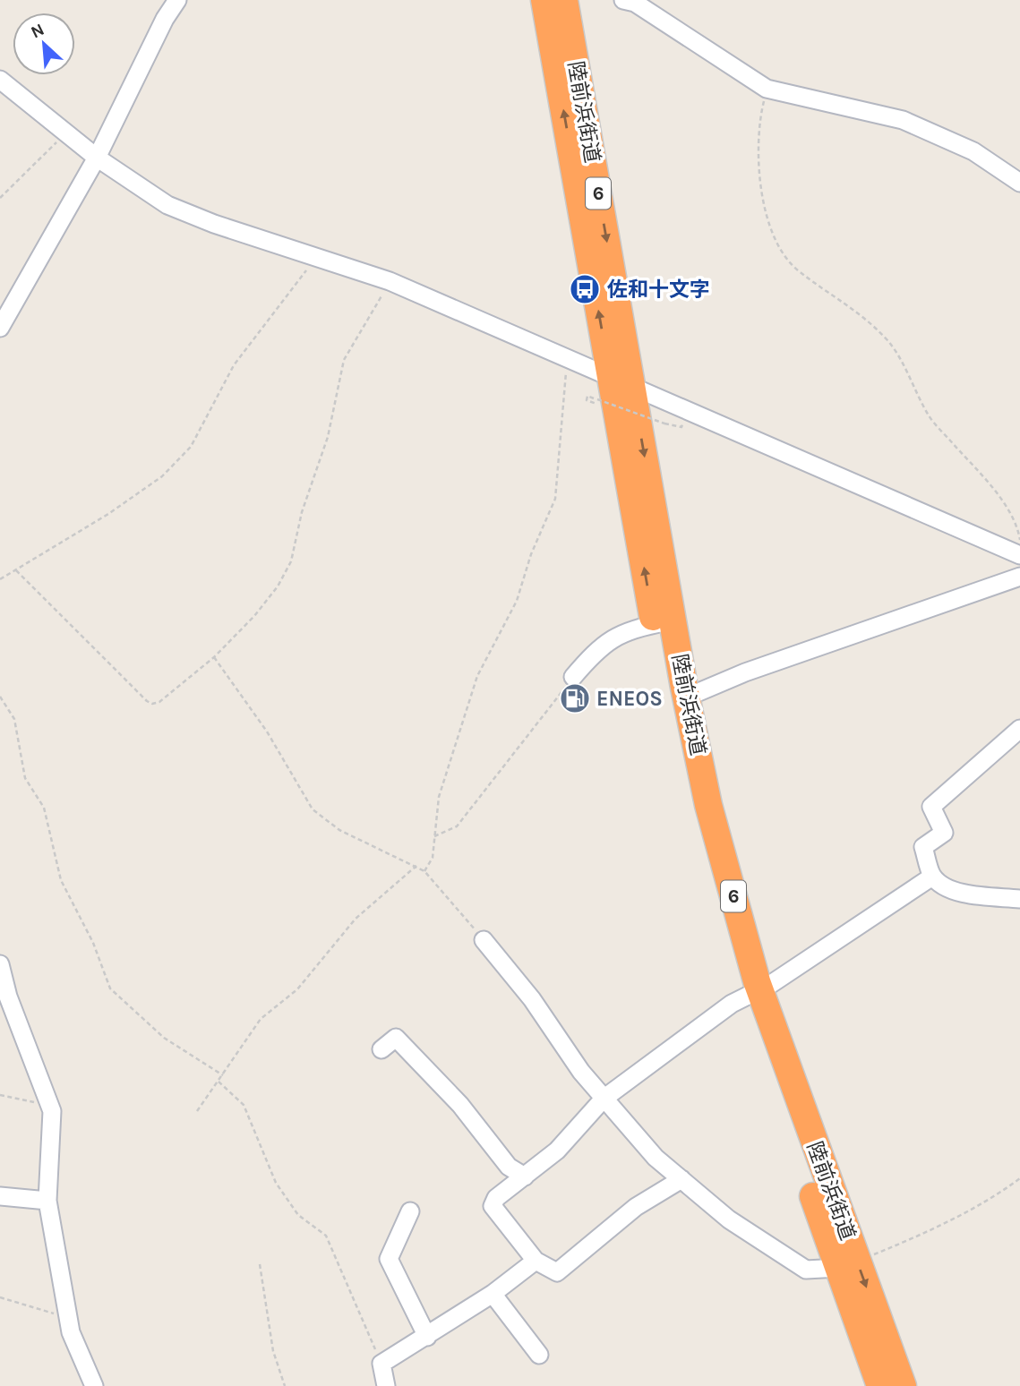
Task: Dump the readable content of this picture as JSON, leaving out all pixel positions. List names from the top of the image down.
{
  "streets": {
    "highway": ["陸前浜街道", "6"]
  },
  "places": {
    "bus stop": ["佐和十文字"],
    "fuel station": ["ENEOS"]
  },
  "north": "top left"
}
